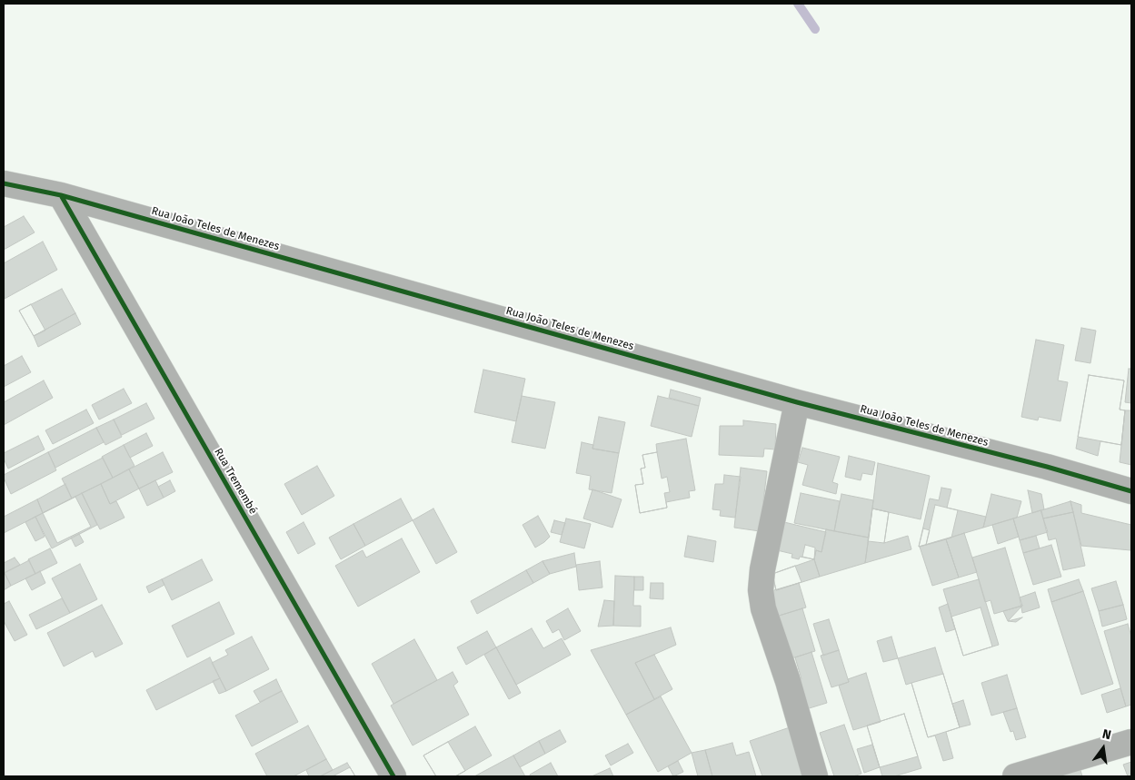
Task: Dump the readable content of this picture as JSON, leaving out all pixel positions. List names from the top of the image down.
{
  "streets": {
    "street": ["Rua João Teles de Menezes", "Rua Tremembé"]
  },
  "crossings": [
    ["Rua João Teles de Menezes", "Rua Tremembé"]
  ],
  "north": "top"
}
